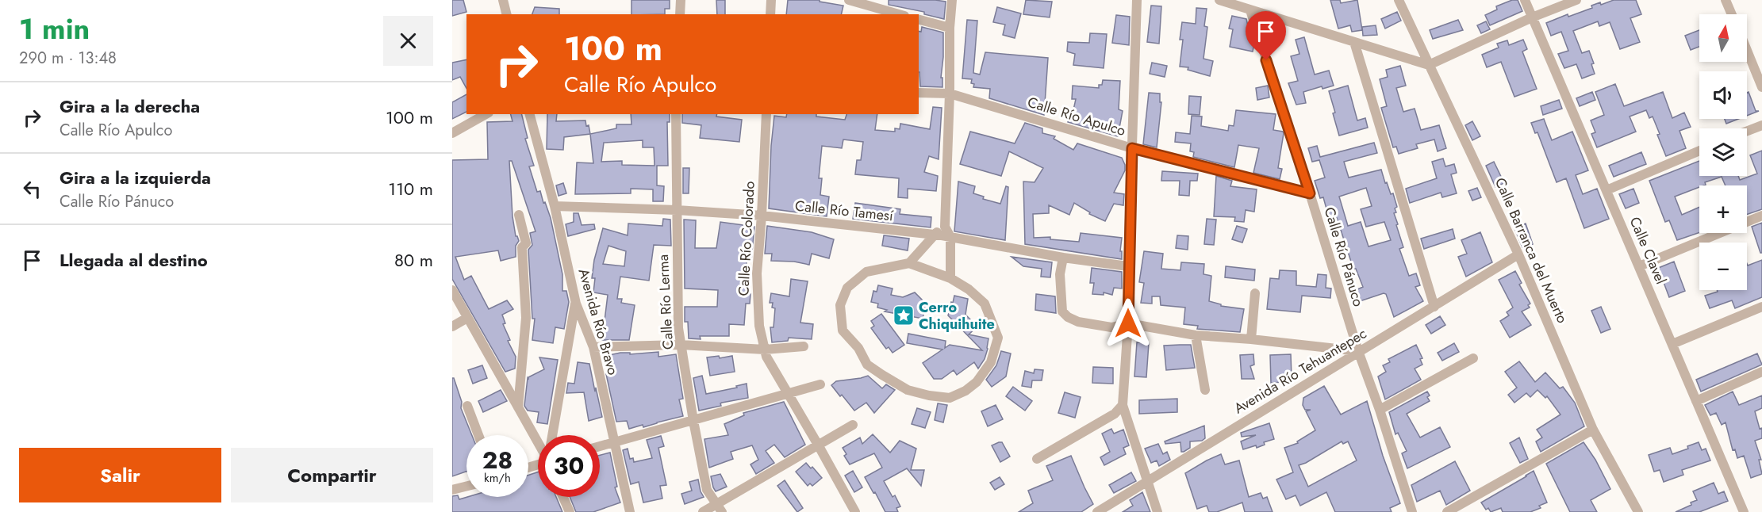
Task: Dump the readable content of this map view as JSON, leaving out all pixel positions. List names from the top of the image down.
{
  "streets": {
    "street": [
      "Calle Río Apulco",
      "Calle Río Tamesí",
      "Calle Río Colorado",
      "Calle Barranca del Muerto",
      "Calle Clavel",
      "Calle Río Pánuco",
      "Calle Río Lerma",
      "Avenida Río Bravo",
      "Avenida Río Tehuantepec"
    ]
  },
  "crossings": [
    ["Calle Río Apulco", "Calle Río Pánuco"],
    ["Calle Río Tamesí", "Calle Río Colorado"],
    ["Calle Río Tamesí", "Calle Río Lerma"],
    ["Calle Río Tamesí", "Avenida Río Bravo"],
    ["Calle Barranca del Muerto", "Avenida Río Tehuantepec"],
    ["Calle Río Pánuco", "Avenida Río Tehuantepec"]
  ],
  "places": {
    "place": ["Cerro Chiquihuite"]
  },
  "north": "top",
  "page": {
    "heading": ["1 min", "290 m · 13:48"],
    "map_buttons": ["+", "−"],
    "turn": ["100 m", "Calle Río Apulco"],
    "list": [
      {
        "name": "Gira a la derecha",
        "note": "Calle Río Apulco",
        "value": "100 m"
      },
      {
        "name": "Gira a la izquierda",
        "note": "Calle Río Pánuco",
        "value": "110 m"
      },
      {
        "name": "Llegada al destino",
        "value": "80 m"
      }
    ],
    "speed": "28 km/h",
    "limit": "30",
    "buttons": ["Salir", "Compartir"]
  }
}
